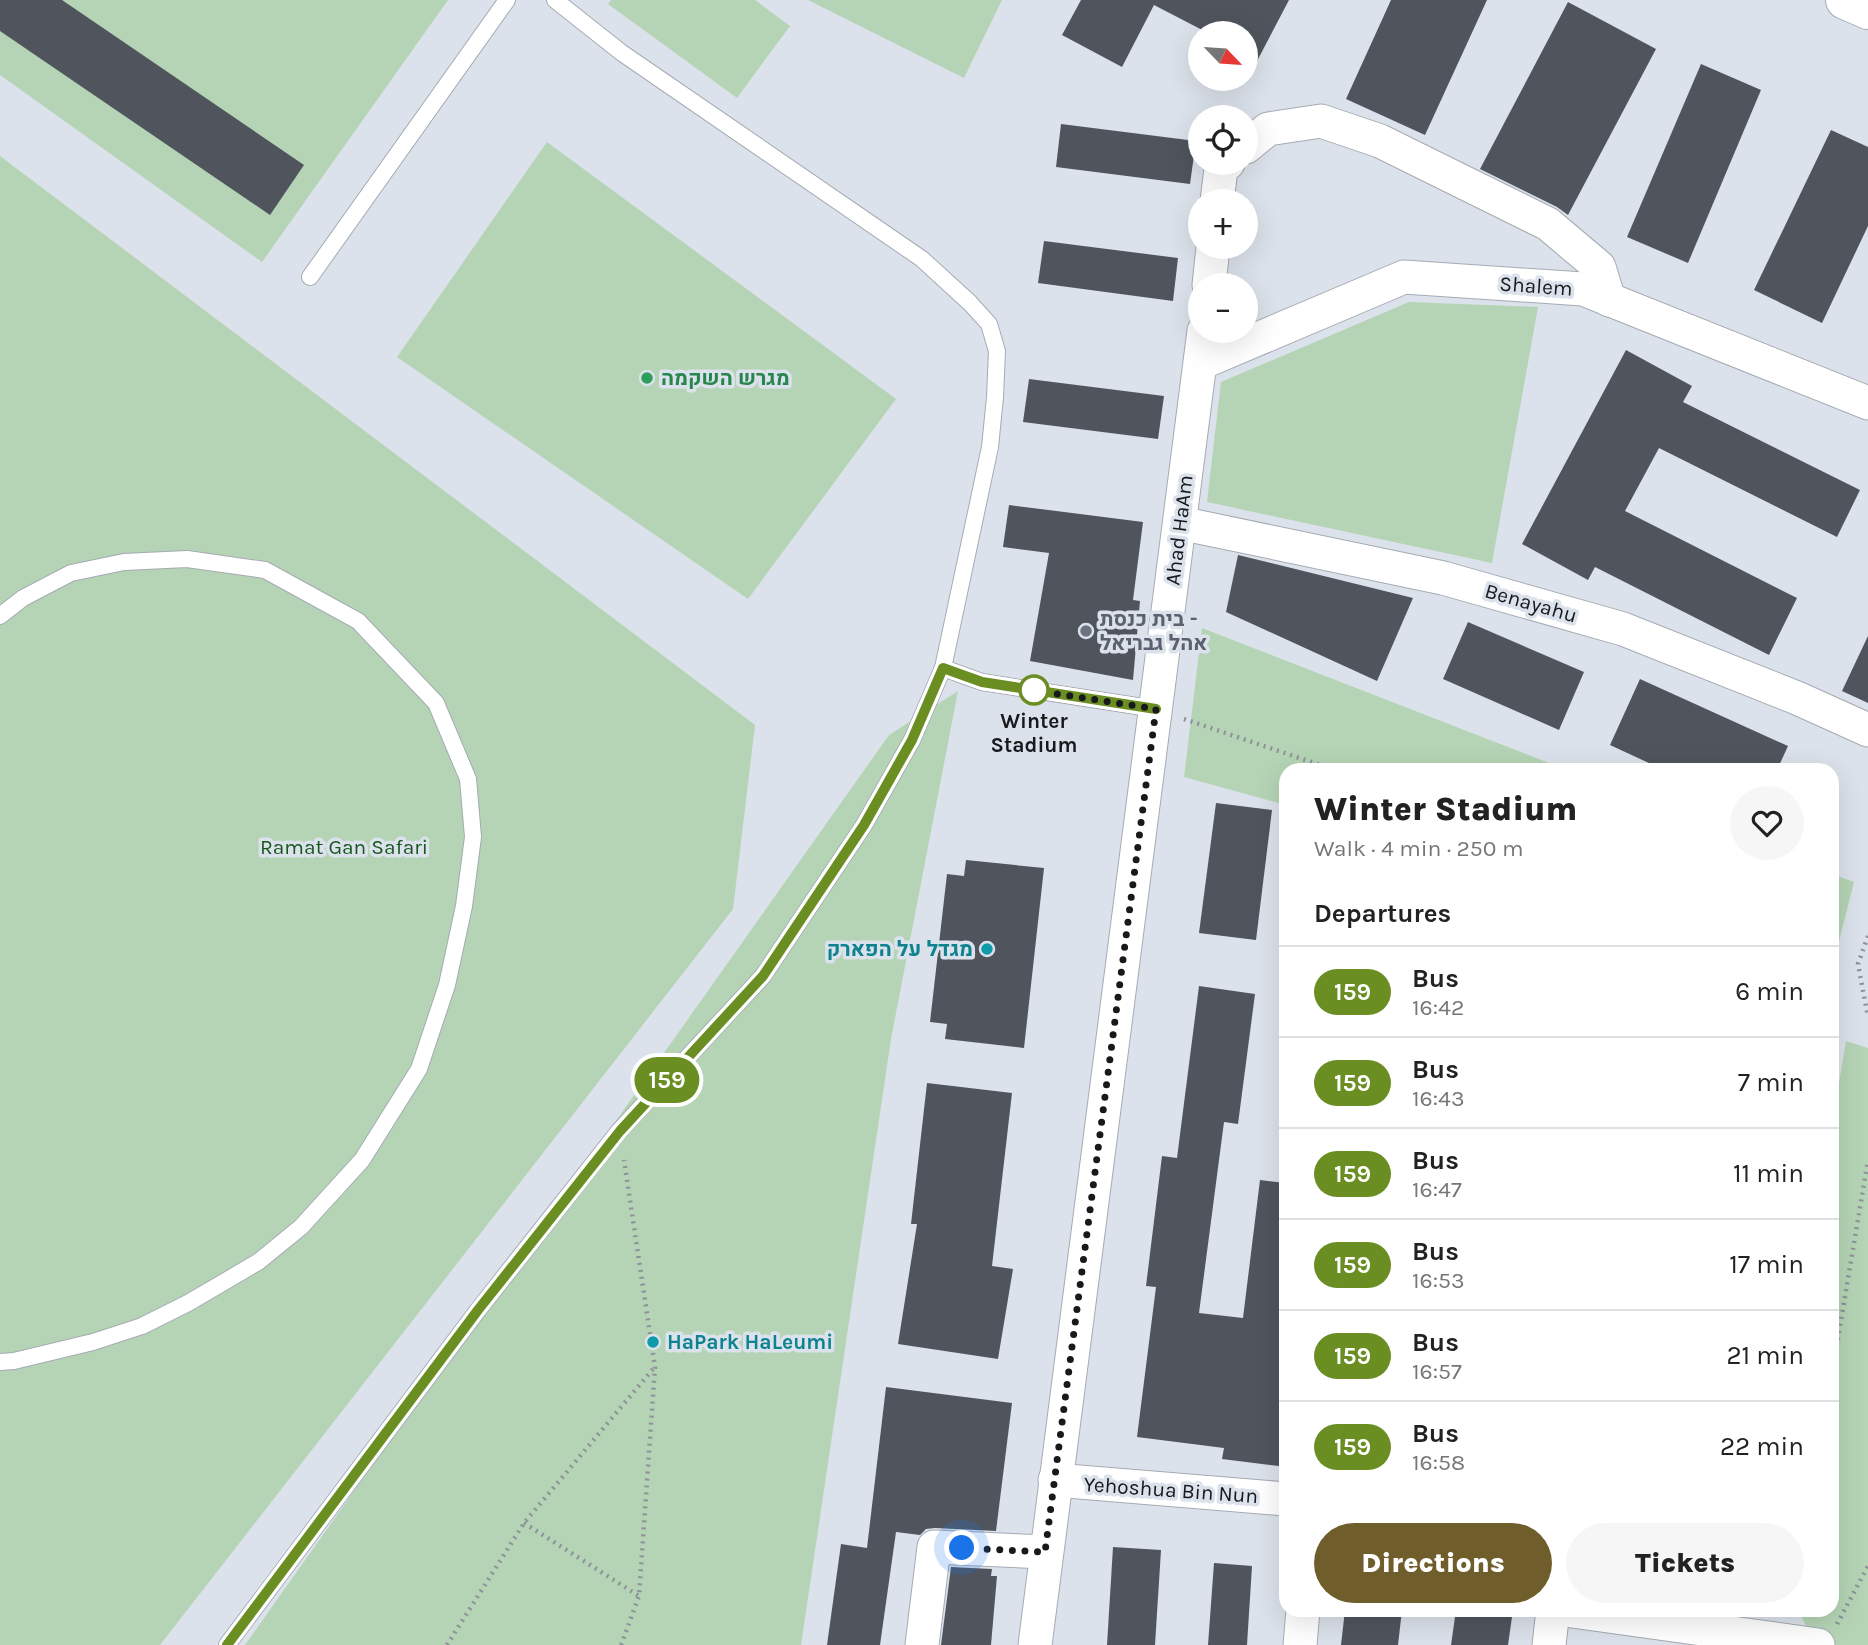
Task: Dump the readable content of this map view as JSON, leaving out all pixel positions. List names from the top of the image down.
{
  "streets": {
    "street": [
      "Shalem",
      "Ahad HaAm",
      "Benayahu",
      "Yehoshua Bin Nun"
    ]
  },
  "crossings": [
    ["Shalem", "Ahad HaAm"],
    ["Ahad HaAm", "Benayahu"],
    ["Ahad HaAm", "Yehoshua Bin Nun"]
  ],
  "parks": ["Ramat Gan Safari"],
  "places": [
    "מגרש השקמה",
    "בית כנסת - אהל גבריאל",
    "Winter Stadium",
    "מגדל על הפארק",
    "HaPark HaLeumi"
  ],
  "lines": ["bus line 159"],
  "north": "bottom right",
  "page": {
    "on_map": "159",
    "map_buttons": ["+", "−"],
    "heading": [
      ["Winter Stadium", "Walk · 4 min · 250 m"],
      "Departures"
    ],
    "list": [
      {
        "mark": "159",
        "name": "Bus",
        "note": "16:42",
        "value": "6 min"
      },
      {
        "mark": "159",
        "name": "Bus",
        "note": "16:43",
        "value": "7 min"
      },
      {
        "mark": "159",
        "name": "Bus",
        "note": "16:47",
        "value": "11 min"
      },
      {
        "mark": "159",
        "name": "Bus",
        "note": "16:53",
        "value": "17 min"
      },
      {
        "mark": "159",
        "name": "Bus",
        "note": "16:57",
        "value": "21 min"
      },
      {
        "mark": "159",
        "name": "Bus",
        "note": "16:58",
        "value": "22 min"
      }
    ],
    "buttons": ["Directions", "Tickets"]
  }
}
